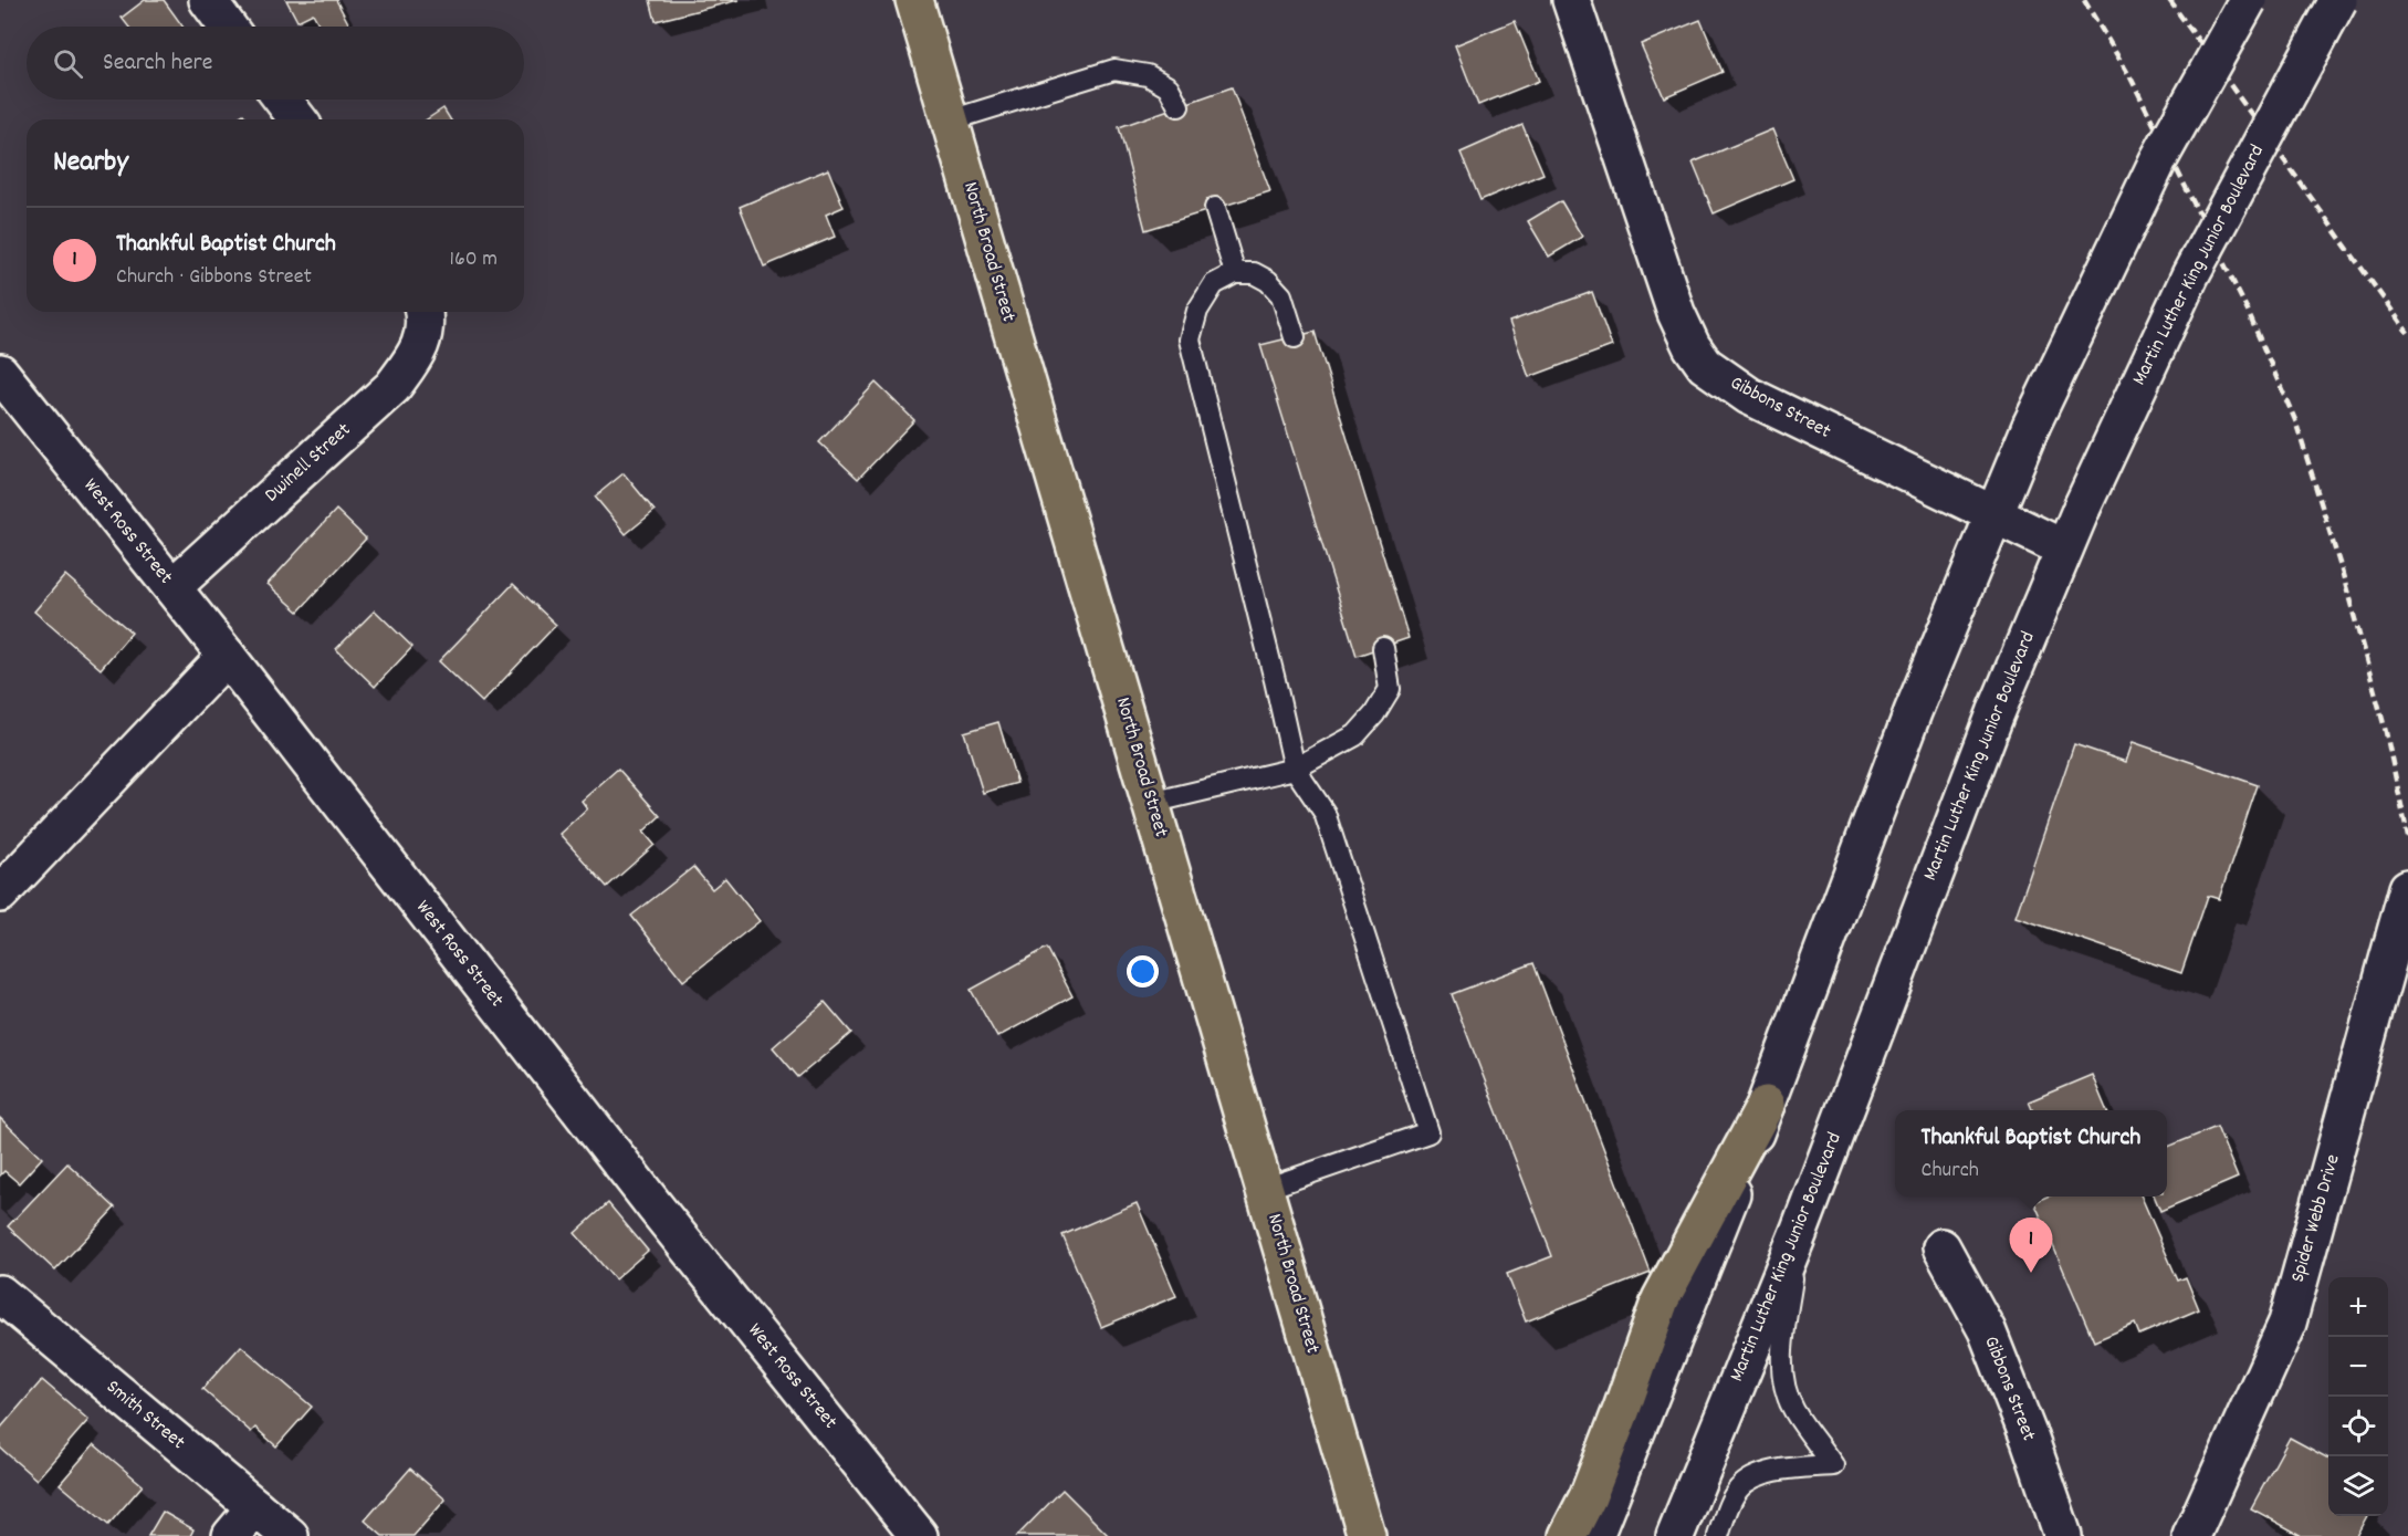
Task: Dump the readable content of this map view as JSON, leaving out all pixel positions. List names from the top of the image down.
{
  "streets": {
    "main road": ["North Broad Street"],
    "street": [
      "Martin Luther King Junior Boulevard",
      "Gibbons Street",
      "Dwinell Street",
      "West Ross Street",
      "Spider Webb Drive",
      "Smith Street"
    ]
  },
  "crossings": [
    ["Martin Luther King Junior Boulevard", "Gibbons Street"],
    ["Dwinell Street", "West Ross Street"]
  ],
  "page": {
    "search": "Search here",
    "heading": "Nearby",
    "list": [
      {
        "mark": "1",
        "name": "Thankful Baptist Church",
        "note": "Church · Gibbons Street",
        "value": "160 m"
      }
    ],
    "popup": ["Thankful Baptist Church", "Church"],
    "pins": "1",
    "map_buttons": ["+", "−"]
  }
}
